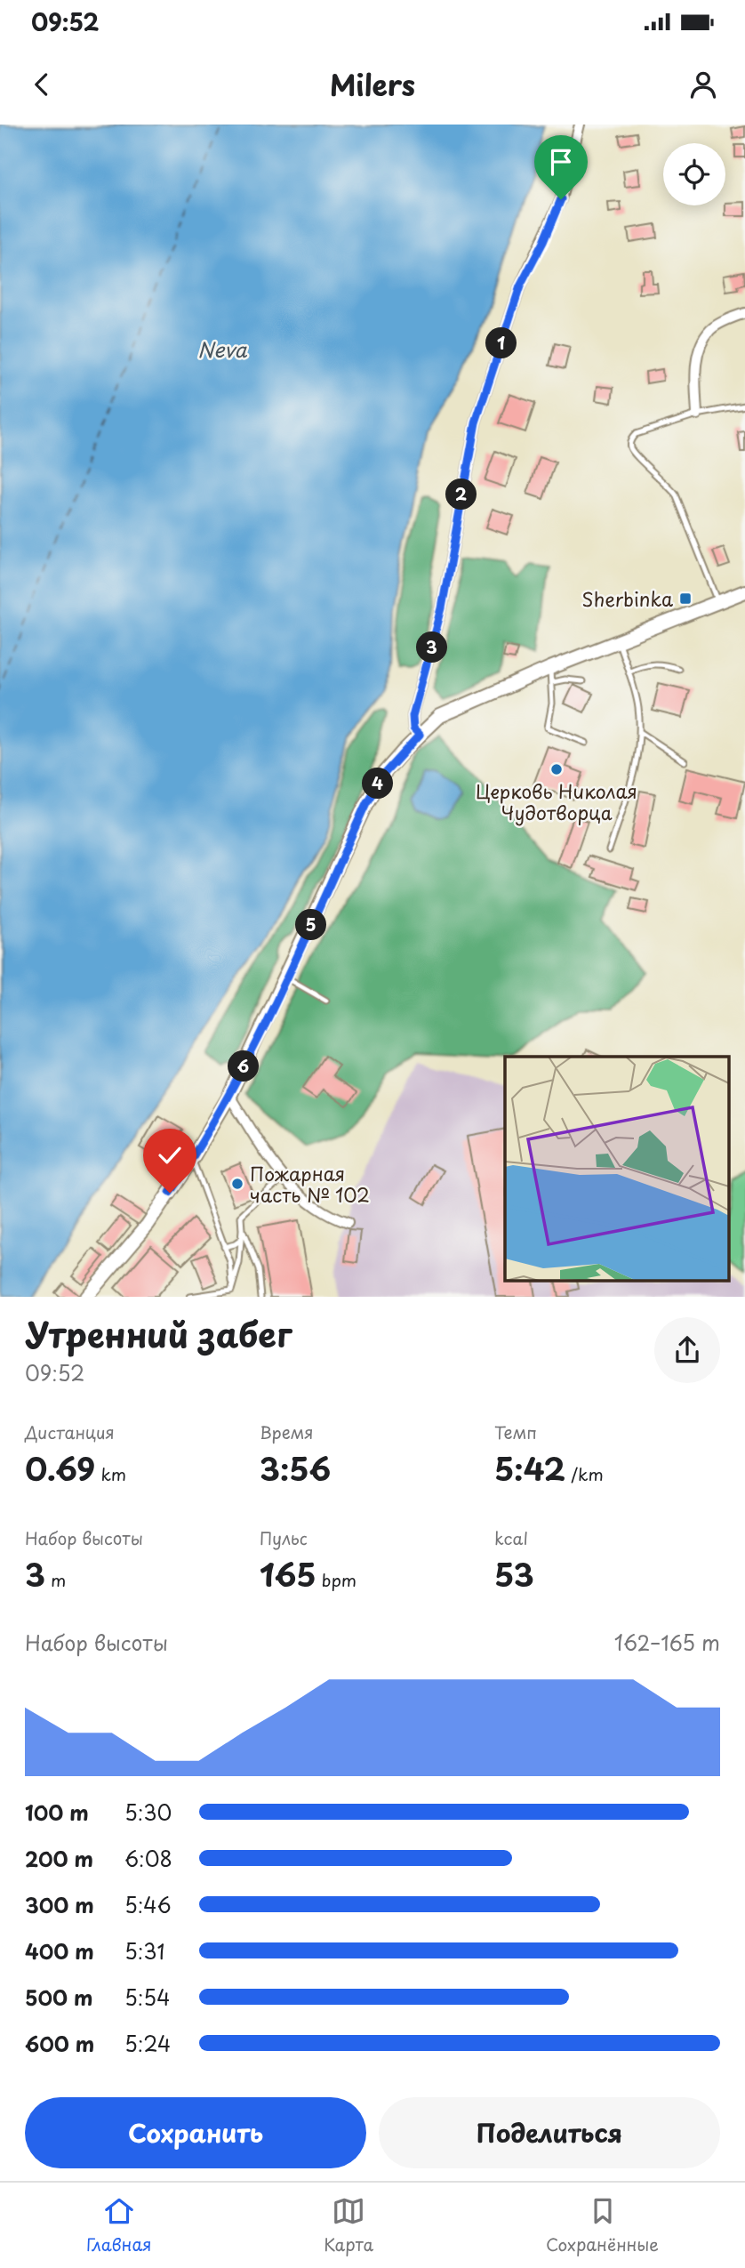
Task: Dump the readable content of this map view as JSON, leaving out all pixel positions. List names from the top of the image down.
{
  "water": ["Neva"],
  "places": {
    "transit": ["Sherbinka"],
    "other": ["Церковь Николая Чудотворца", "Пожарная часть № 102"]
  },
  "page": {
    "status": "09:52",
    "header": "Milers",
    "pins": [
      "1",
      "2",
      "3",
      "4",
      "5",
      "6"
    ],
    "heading": ["Утренний забег", "09:52"],
    "stats": [
      ["Дистанция", "0.69 km"],
      ["Время", "3:56"],
      ["Темп", "5:42 /km"],
      ["Набор высоты", "3 m"],
      ["Пульс", "165 bpm"],
      ["kcal", "53"]
    ],
    "chart": ["Набор высоты", "162–165 m"],
    "list": [
      {
        "name": "100 m",
        "note": "5:30"
      },
      {
        "name": "200 m",
        "note": "6:08"
      },
      {
        "name": "300 m",
        "note": "5:46"
      },
      {
        "name": "400 m",
        "note": "5:31"
      },
      {
        "name": "500 m",
        "note": "5:54"
      },
      {
        "name": "600 m",
        "note": "5:24"
      }
    ],
    "buttons": ["Сохранить", "Поделиться"],
    "tabs": ["Главная", "Карта", "Сохранённые"]
  }
}
